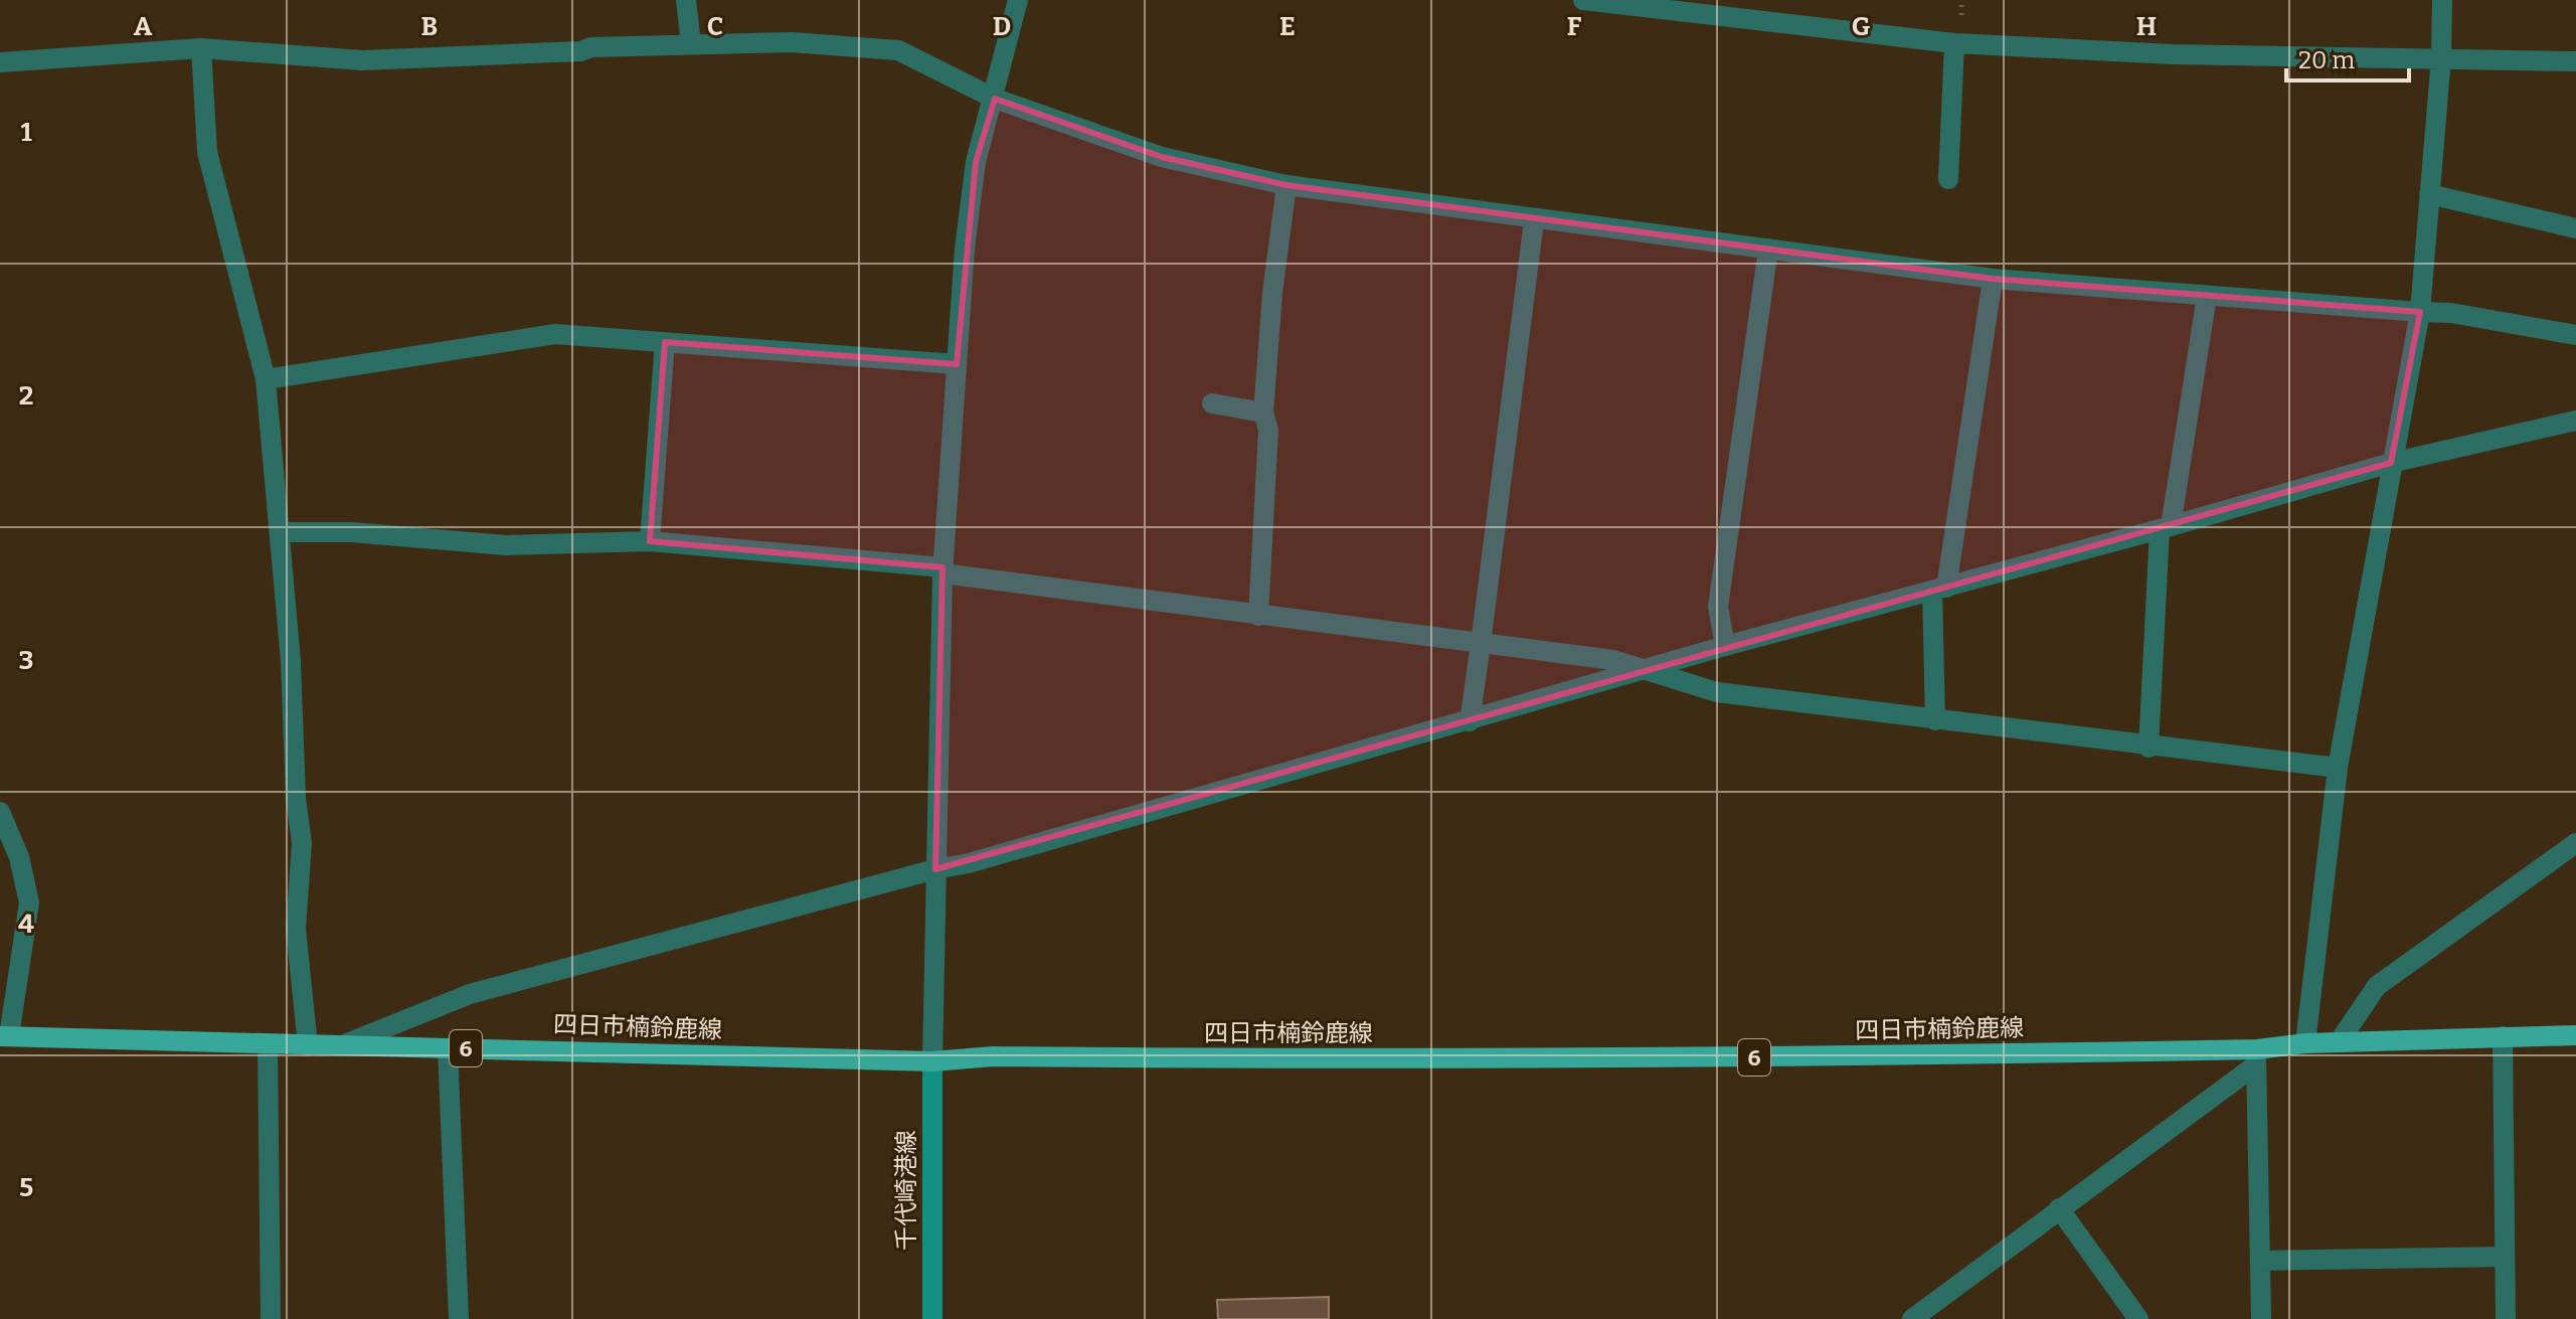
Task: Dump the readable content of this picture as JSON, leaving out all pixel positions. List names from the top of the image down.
{
  "streets": {
    "main road": ["四日市楠鈴鹿線", "6", "千代崎港線"]
  },
  "crossings": [
    ["四日市楠鈴鹿線", "千代崎港線"]
  ],
  "scale_bar": "20 m",
  "grid": {
    "columns": [
      "A",
      "B",
      "C",
      "D",
      "E",
      "F",
      "G",
      "H"
    ],
    "rows": [
      "1",
      "2",
      "3",
      "4",
      "5"
    ]
  }
}
